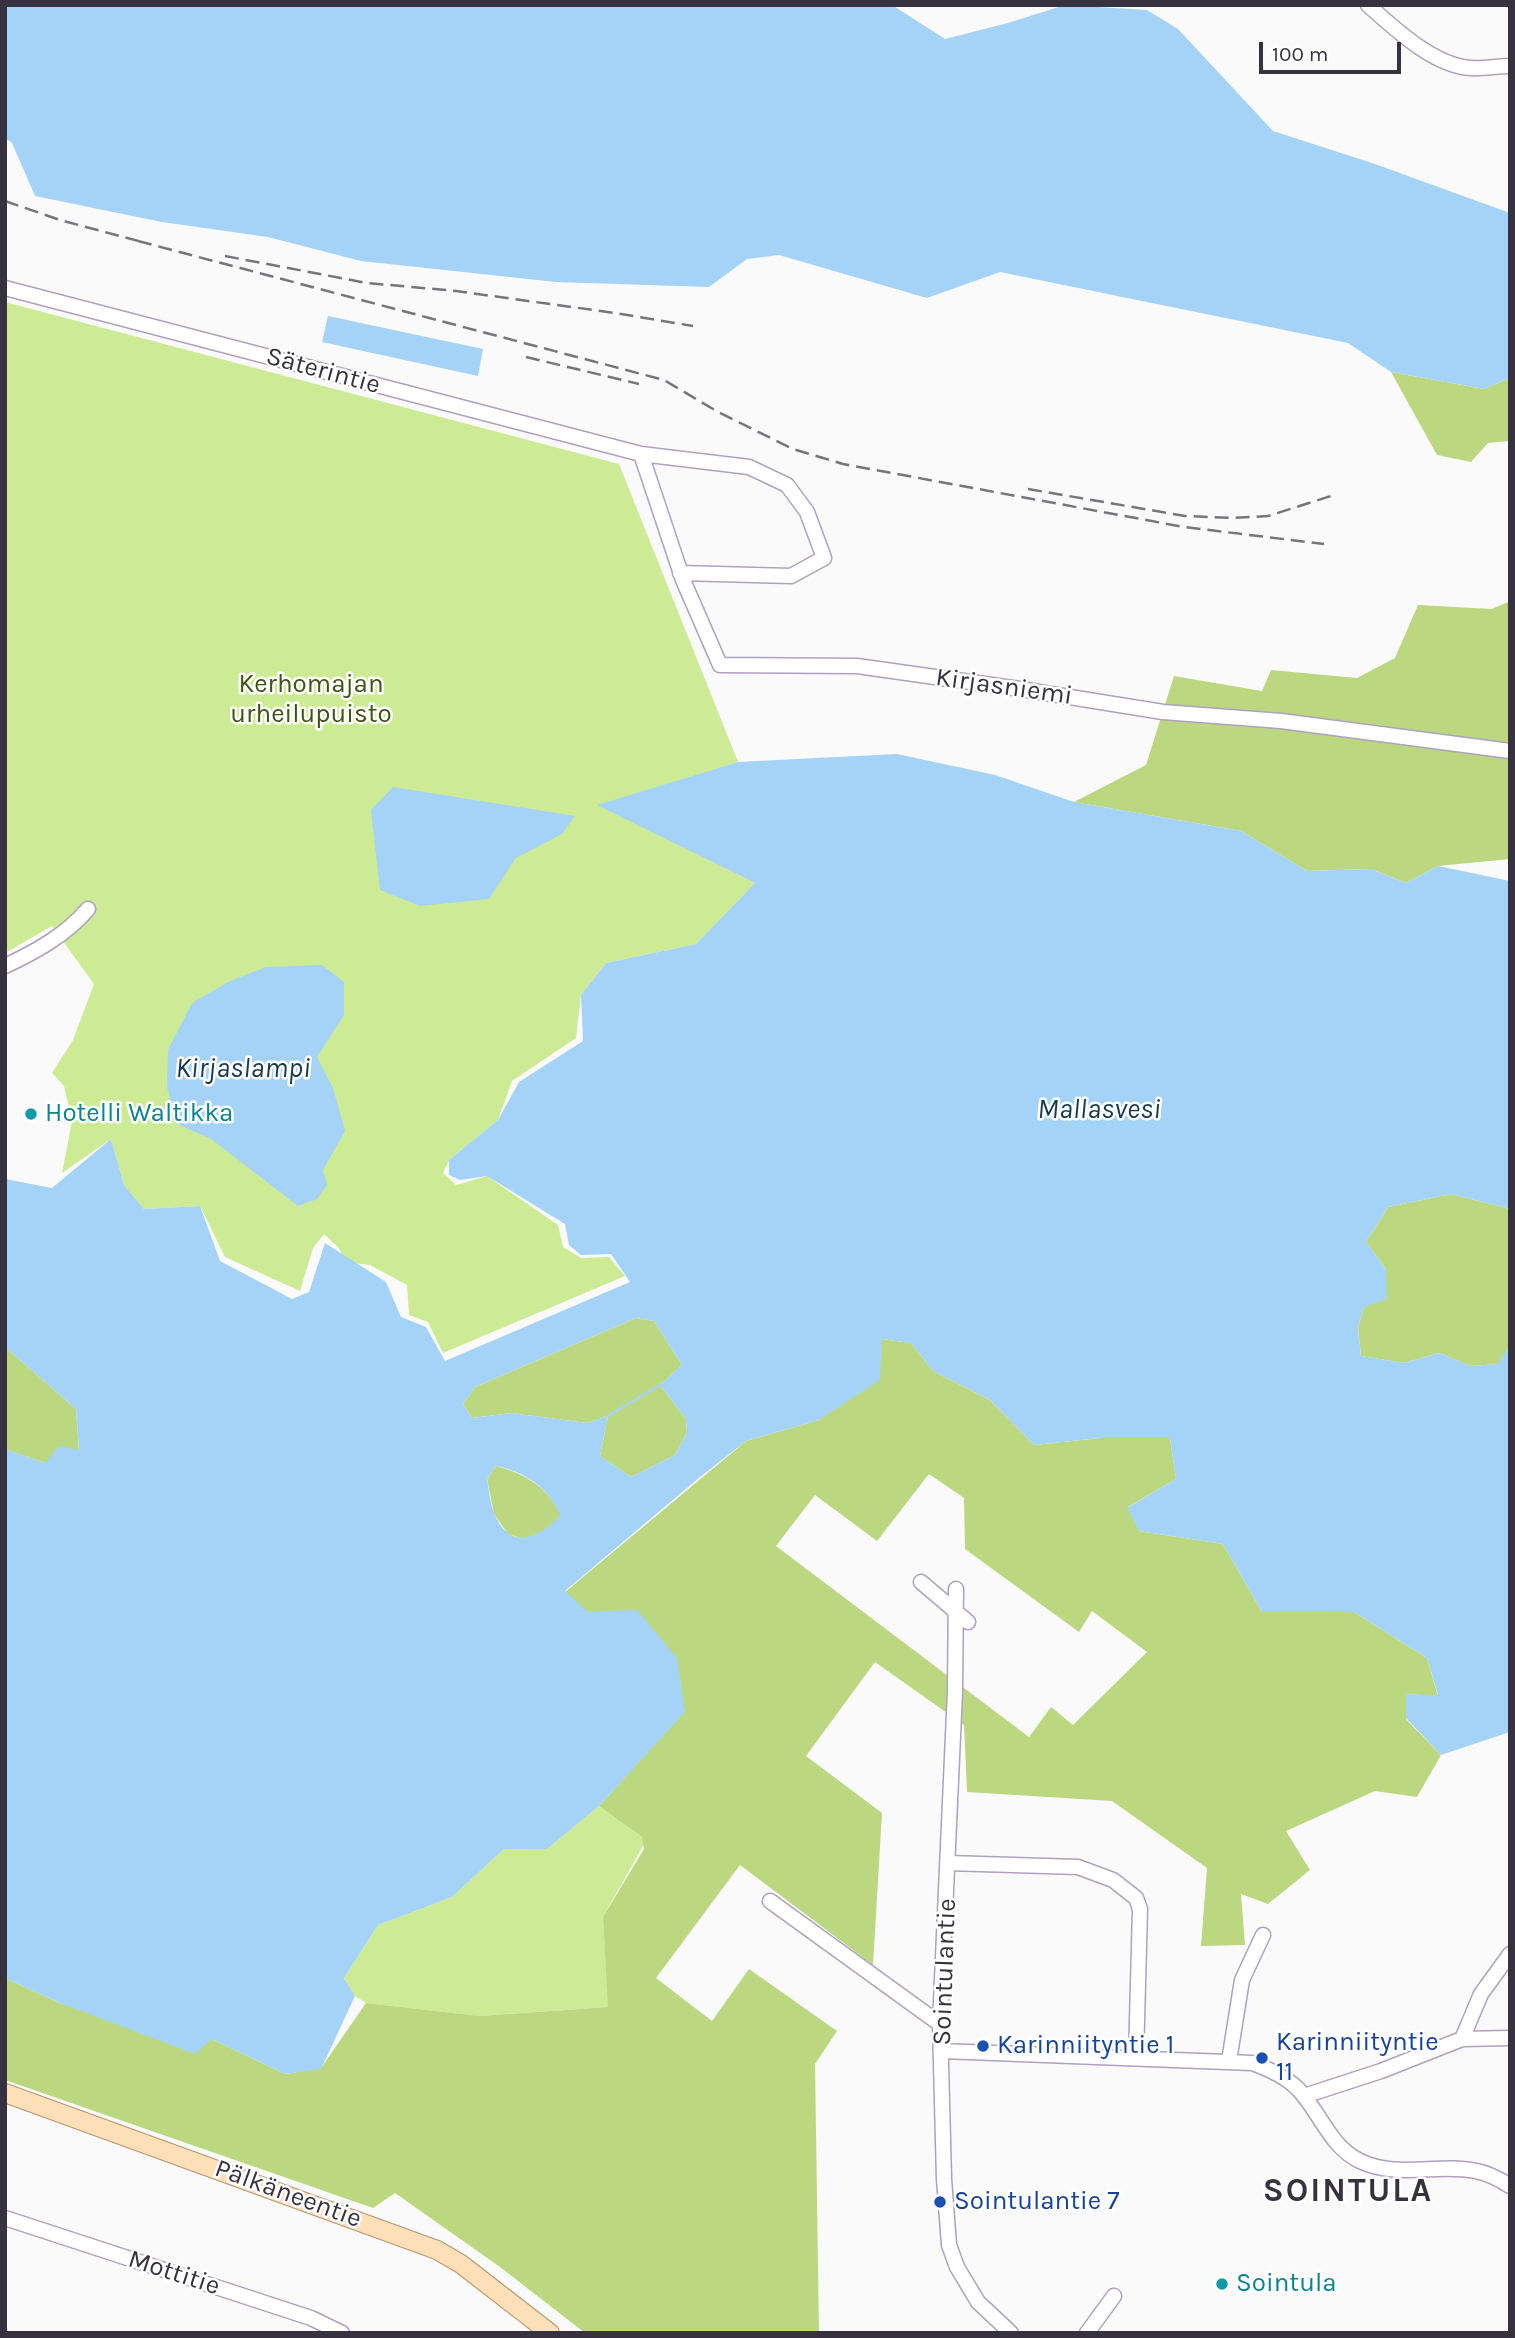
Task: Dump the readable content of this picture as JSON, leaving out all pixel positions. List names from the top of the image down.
{
  "streets": {
    "main road": ["Pälkäneentie"],
    "street": [
      "Säterintie",
      "Kirjasniemi",
      "Sointulantie",
      "Mottitie"
    ]
  },
  "crossings": [
    ["Säterintie", "Kirjasniemi"]
  ],
  "districts": ["SOINTULA"],
  "water": ["Kirjaslampi", "Mallasvesi"],
  "parks": ["Kerhomajan urheilupuisto"],
  "places": [
    "Hotelli Waltikka",
    "Karinniityntie 1",
    "Karinniityntie 11",
    "Sointulantie 7",
    "Sointula"
  ],
  "scale_bar": "100 m"
}
